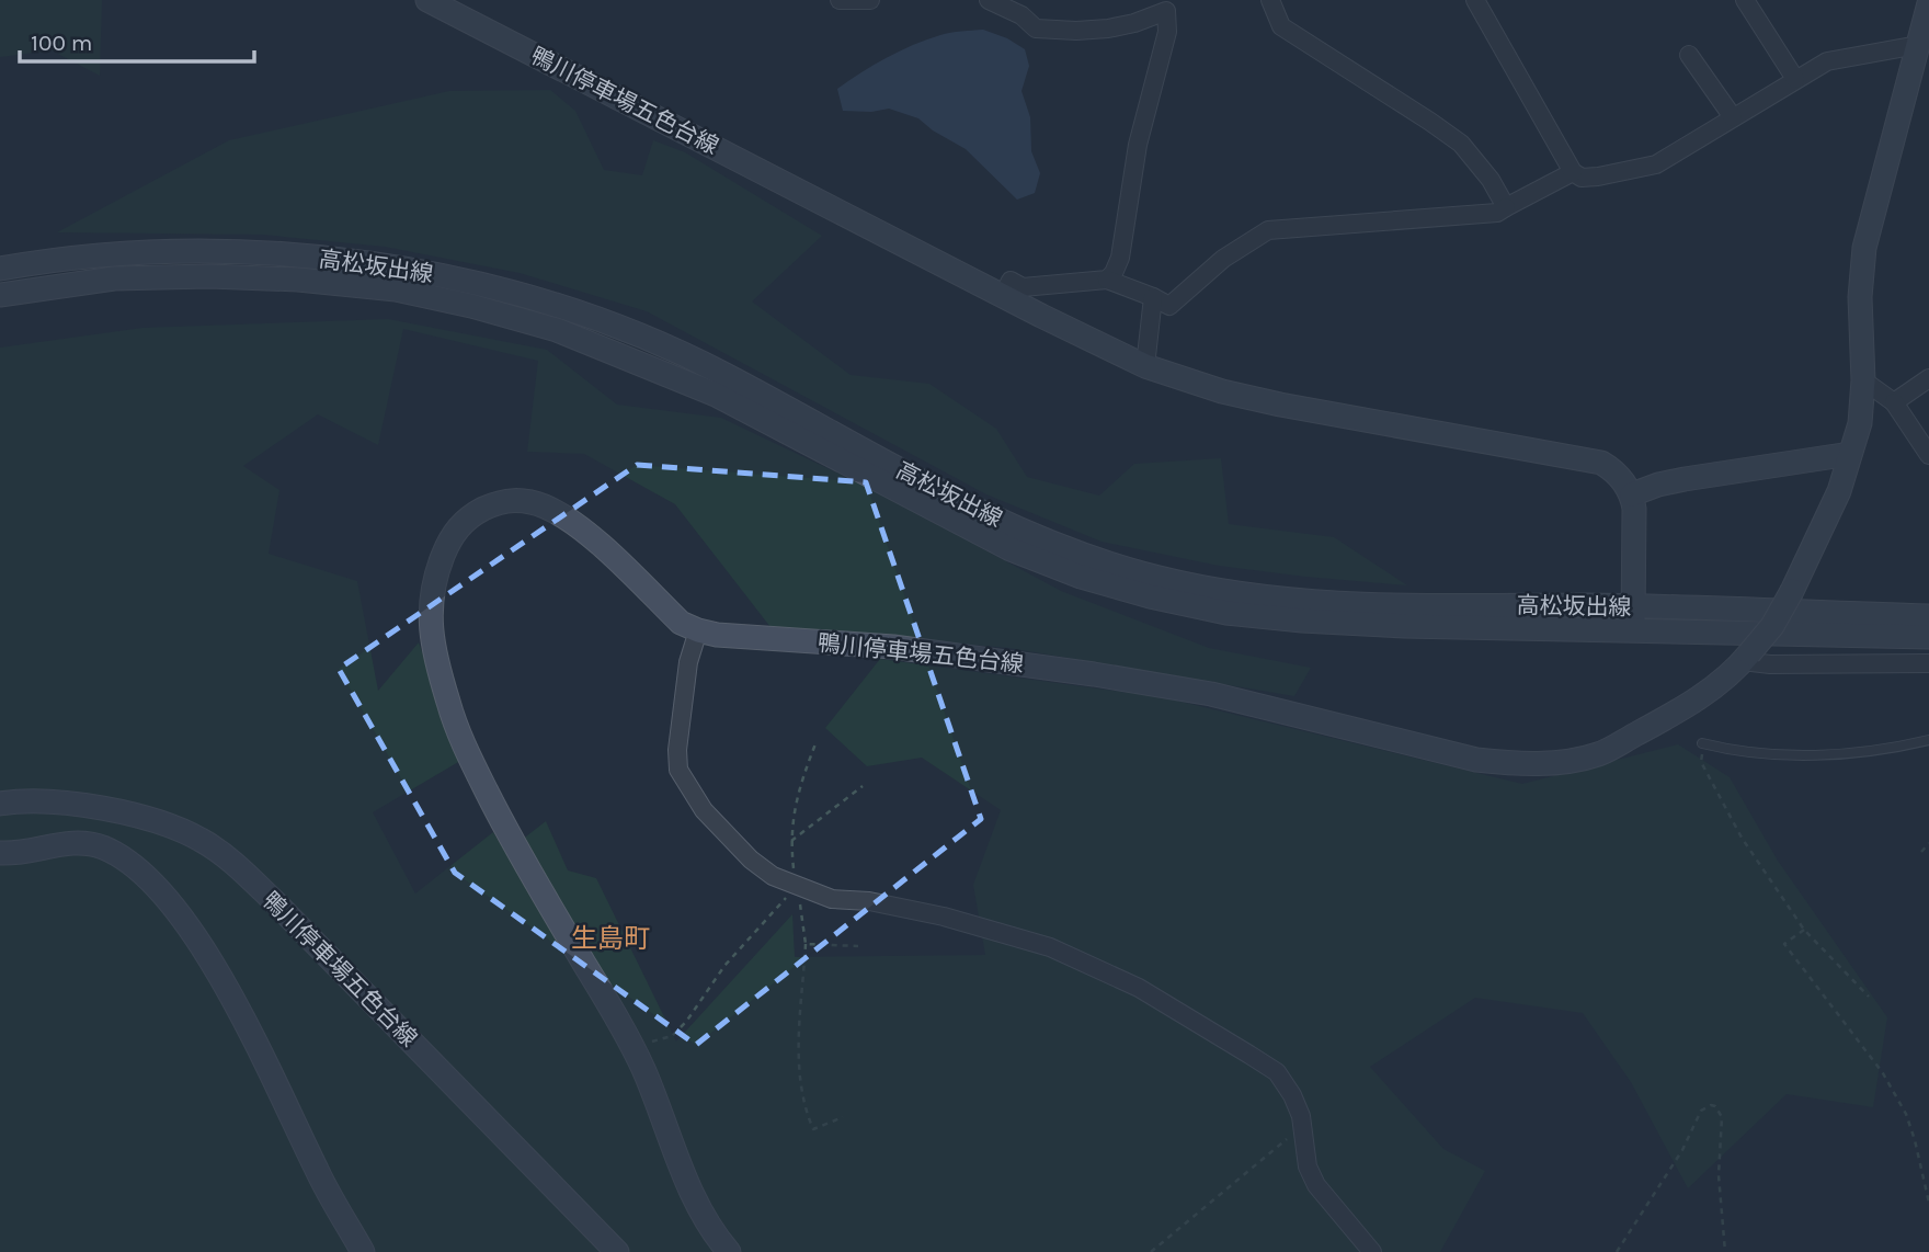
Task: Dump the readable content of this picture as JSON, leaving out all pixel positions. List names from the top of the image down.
{
  "streets": {
    "main road": ["鴨川停車場五色台線", "高松坂出線"]
  },
  "districts": ["生島町"],
  "scale_bar": "100 m"
}
